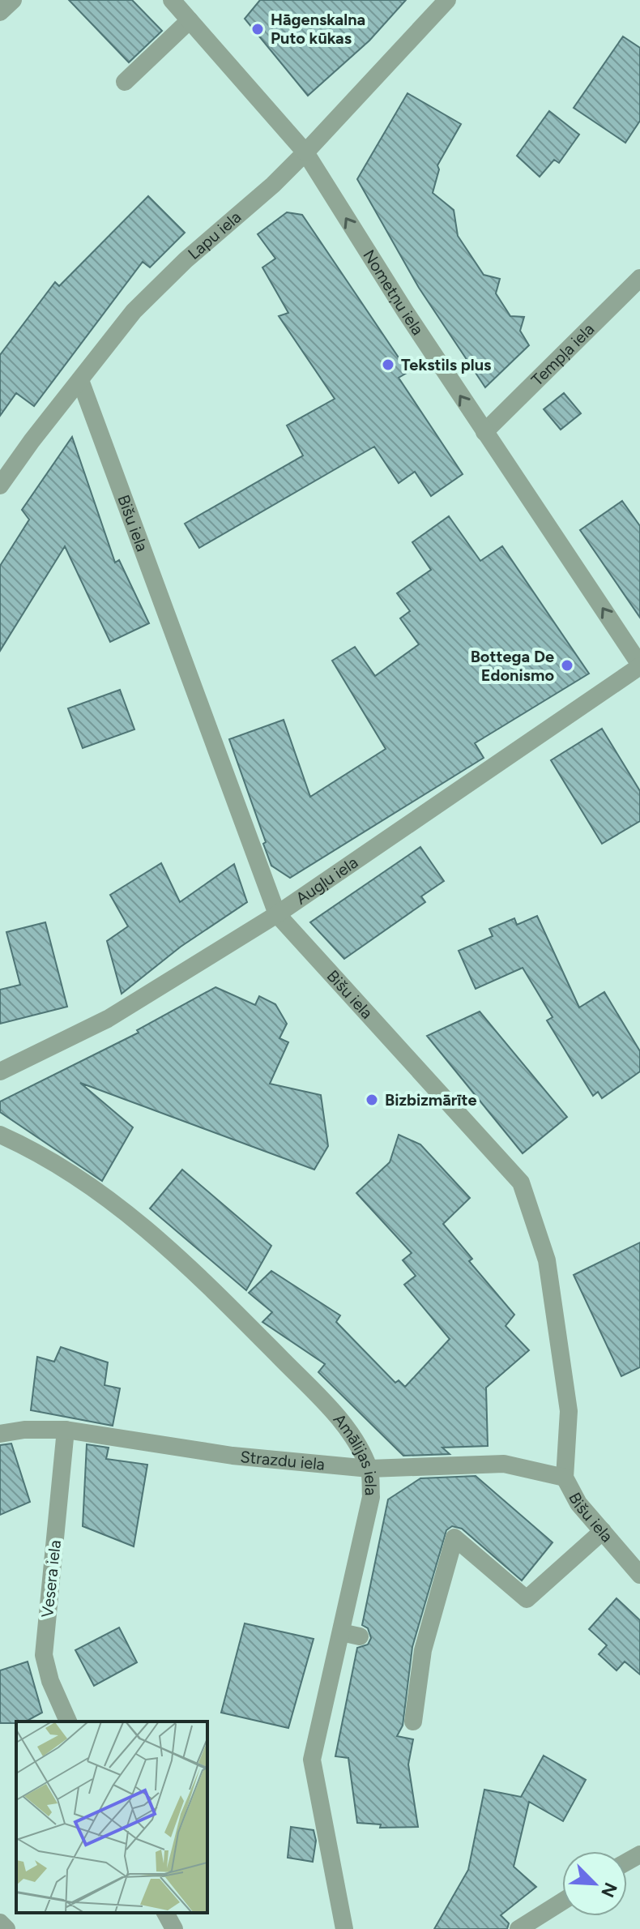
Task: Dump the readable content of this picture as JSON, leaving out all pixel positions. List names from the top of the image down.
{
  "streets": {
    "street": [
      "Lapu iela",
      "Nometņu iela",
      "Tempļa iela",
      "Bišu iela",
      "Augļu iela",
      "Amālijas iela",
      "Strazdu iela",
      "Vesera iela"
    ]
  },
  "crossings": [
    ["Lapu iela", "Nometņu iela"],
    ["Lapu iela", "Bišu iela"],
    ["Nometņu iela", "Tempļa iela"],
    ["Nometņu iela", "Augļu iela"],
    ["Bišu iela", "Augļu iela"],
    ["Bišu iela", "Strazdu iela"],
    ["Amālijas iela", "Strazdu iela"],
    ["Strazdu iela", "Vesera iela"]
  ],
  "one_way": ["Nometņu iela"],
  "places": [
    "Hāgenskalna Puto kūkas",
    "Tekstils plus",
    "Bottega De Edonismo",
    "Bizbizmārīte"
  ],
  "north": "bottom right"
}
